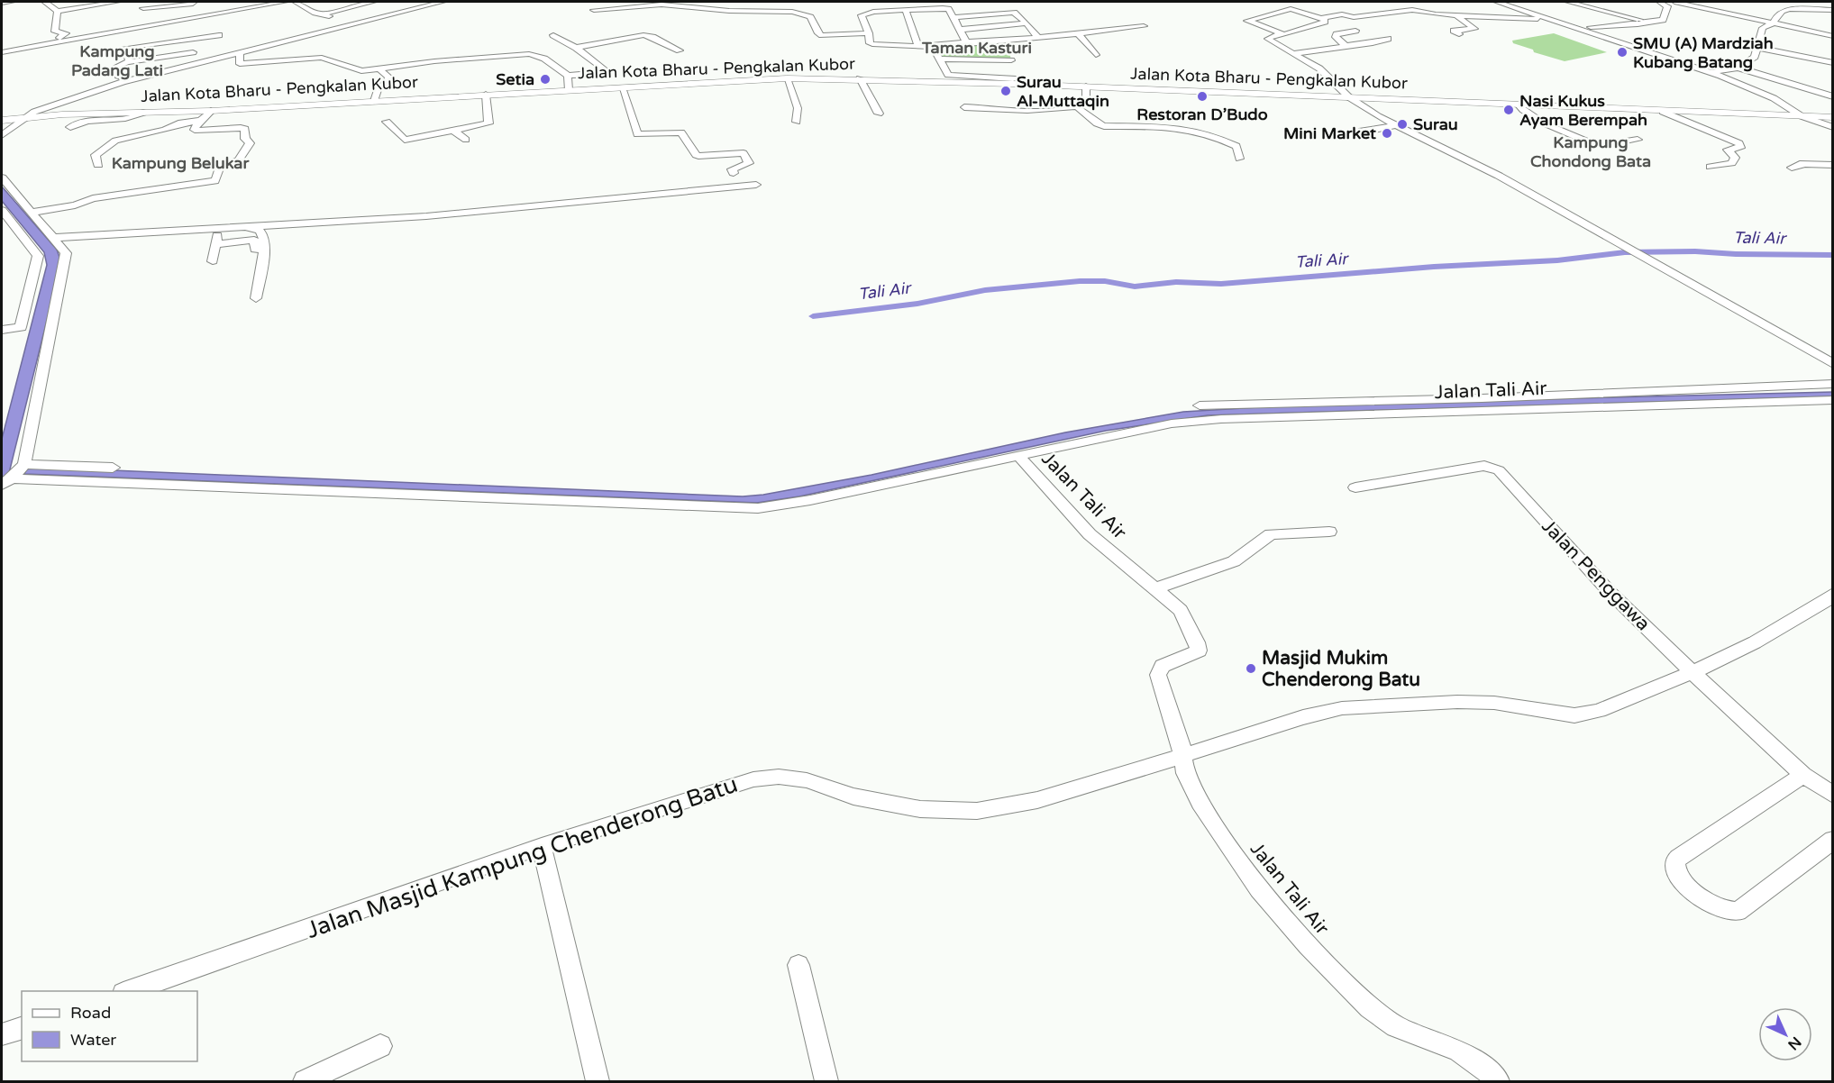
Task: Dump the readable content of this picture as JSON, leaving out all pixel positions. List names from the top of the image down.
{
  "streets": {
    "main road": ["Jalan Kota Bharu - Pengkalan Kubor"],
    "street": ["Jalan Tali Air", "Jalan Penggawa", "Jalan Masjid Kampung Chenderong Batu"]
  },
  "crossings": [
    ["Jalan Tali Air", "Jalan Masjid Kampung Chenderong Batu"],
    ["Jalan Penggawa", "Jalan Masjid Kampung Chenderong Batu"]
  ],
  "districts": [
    "Taman Kasturi",
    "Kampung Padang Lati",
    "Kampung Chondong Bata",
    "Kampung Belukar"
  ],
  "water": ["Tali Air"],
  "places": [
    "SMU (A) Mardziah Kubang Batang",
    "Setia",
    "Surau Al-Muttaqin",
    "Restoran D’Budo",
    "Nasi Kukus Ayam Berempah",
    "Surau",
    "Mini Market",
    "Masjid Mukim Chenderong Batu"
  ],
  "legend": ["Road", "Water"],
  "north": "bottom right"
}
